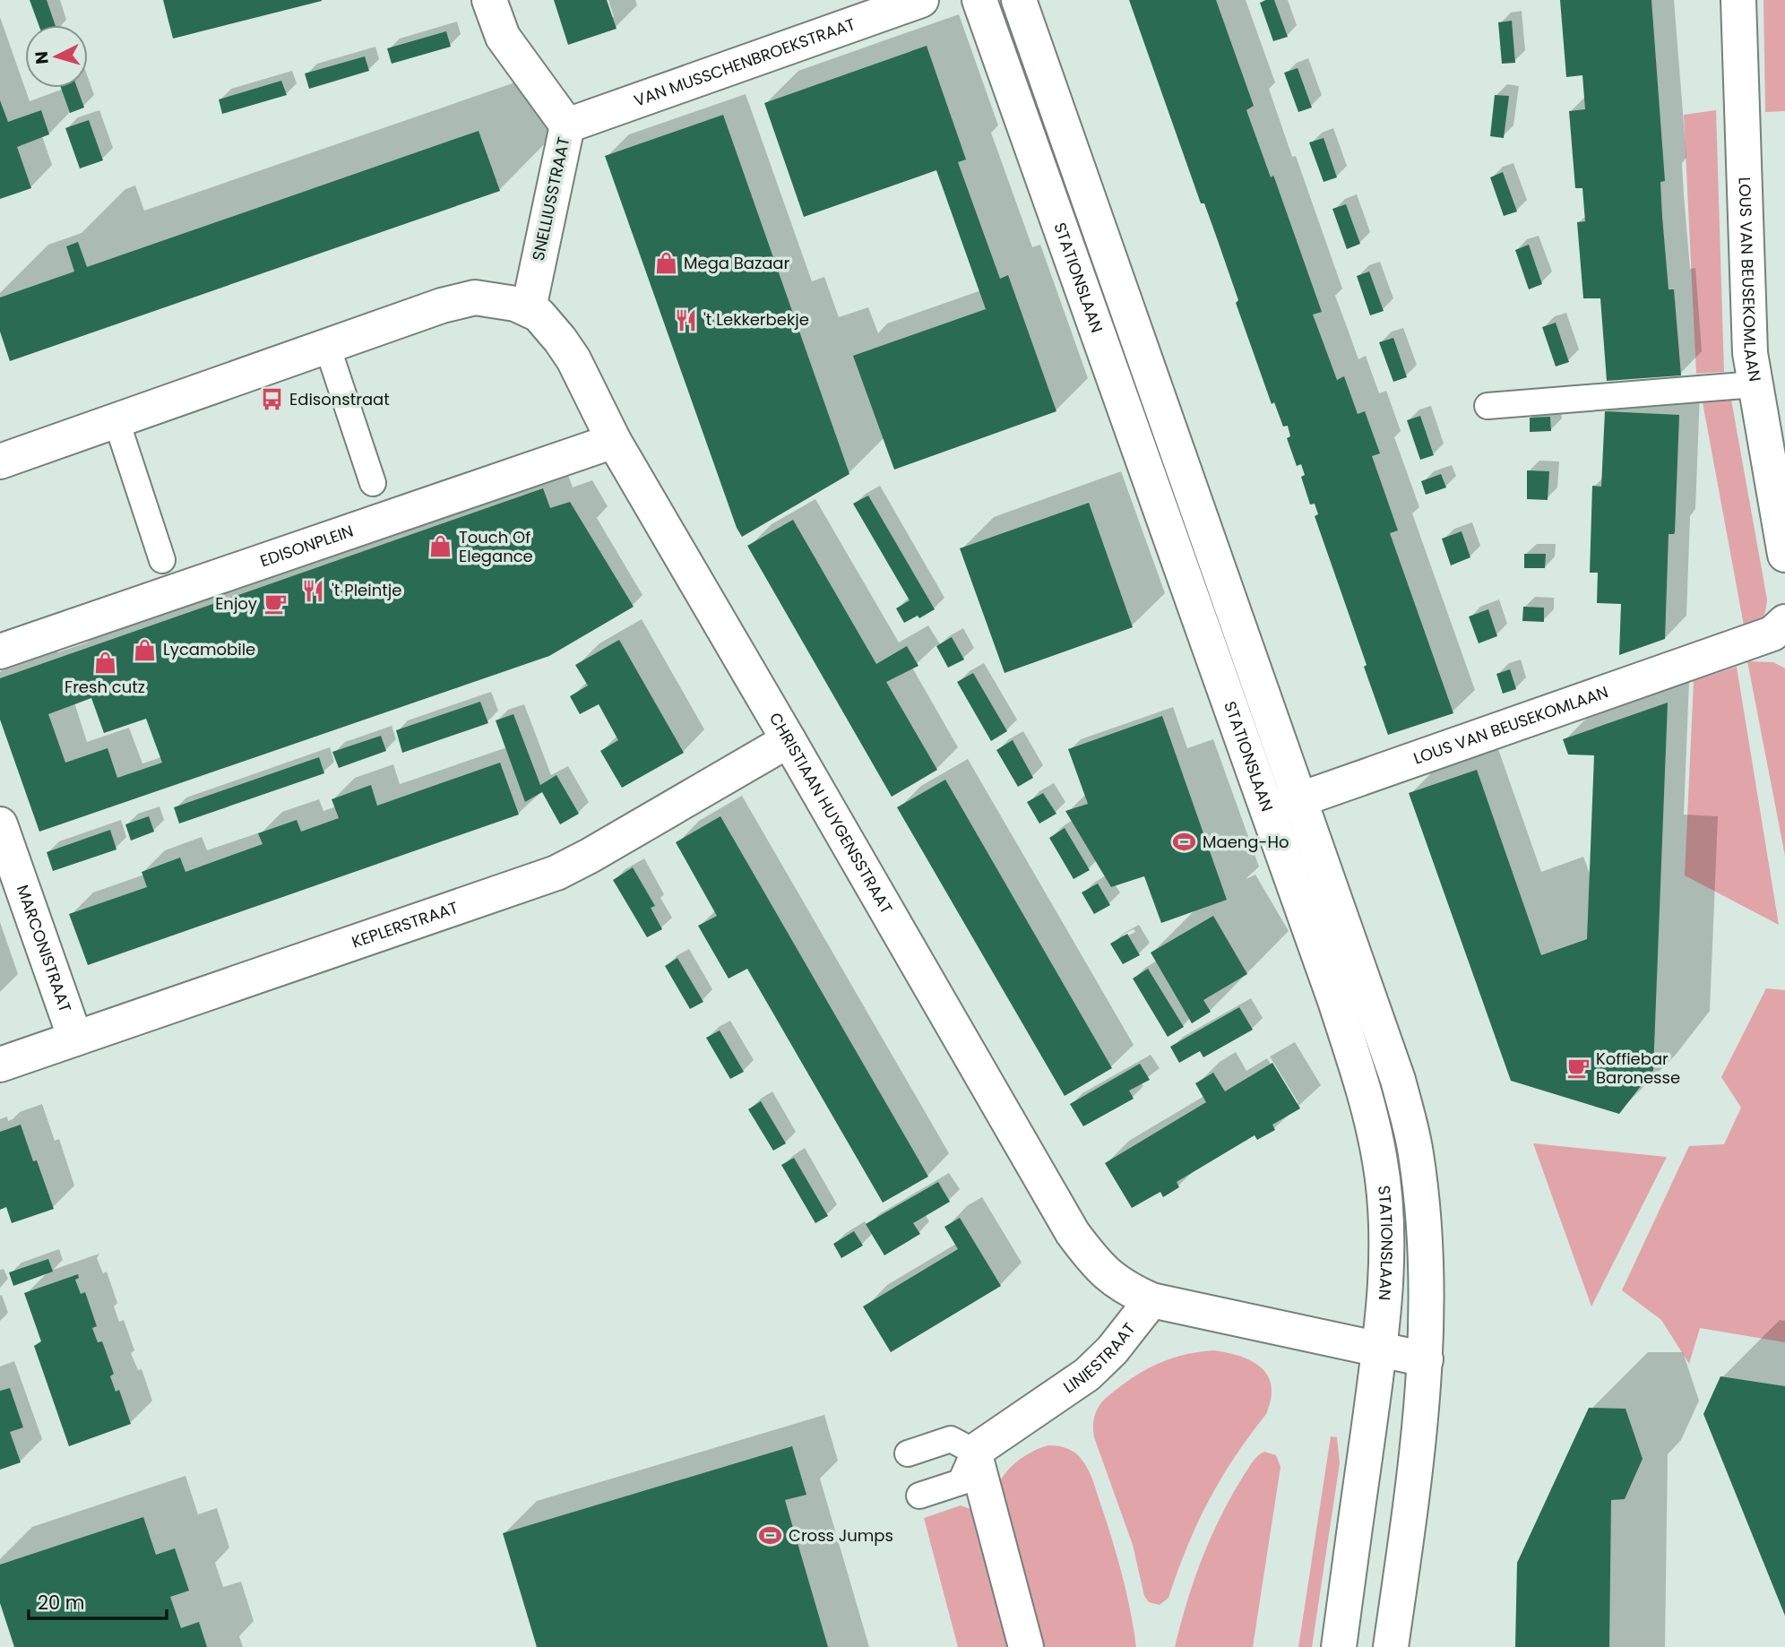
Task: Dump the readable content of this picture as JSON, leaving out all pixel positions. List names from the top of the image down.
{
  "streets": {
    "street": [
      "VAN MUSSCHENBROEKSTRAAT",
      "SNELLIUSSTRAAT",
      "STATIONSLAAN",
      "LOUS VAN BEUSEKOMLAAN",
      "EDISONPLEIN",
      "CHRISTIAAN HUYGENSSTRAAT",
      "KEPLERSTRAAT",
      "MARCONISTRAAT",
      "LINIESTRAAT"
    ]
  },
  "crossings": [
    ["VAN MUSSCHENBROEKSTRAAT", "SNELLIUSSTRAAT"],
    ["SNELLIUSSTRAAT", "CHRISTIAAN HUYGENSSTRAAT"],
    ["STATIONSLAAN", "LOUS VAN BEUSEKOMLAAN"],
    ["EDISONPLEIN", "CHRISTIAAN HUYGENSSTRAAT"],
    ["CHRISTIAAN HUYGENSSTRAAT", "KEPLERSTRAAT"],
    ["CHRISTIAAN HUYGENSSTRAAT", "LINIESTRAAT"],
    ["KEPLERSTRAAT", "MARCONISTRAAT"]
  ],
  "places": {
    "shop": [
      "Mega Bazaar",
      "Touch Of Elegance",
      "Lycamobile",
      "Fresh cutz"
    ],
    "restaurant": ["'t Lekkerbekje", "'t Pleintje"],
    "bus stop": ["Edisonstraat"],
    "cafe": ["Enjoy", "Koffiebar Baronesse"],
    "sports": ["Maeng-Ho", "Cross Jumps"]
  },
  "scale_bar": "20 m",
  "north": "left"
}
